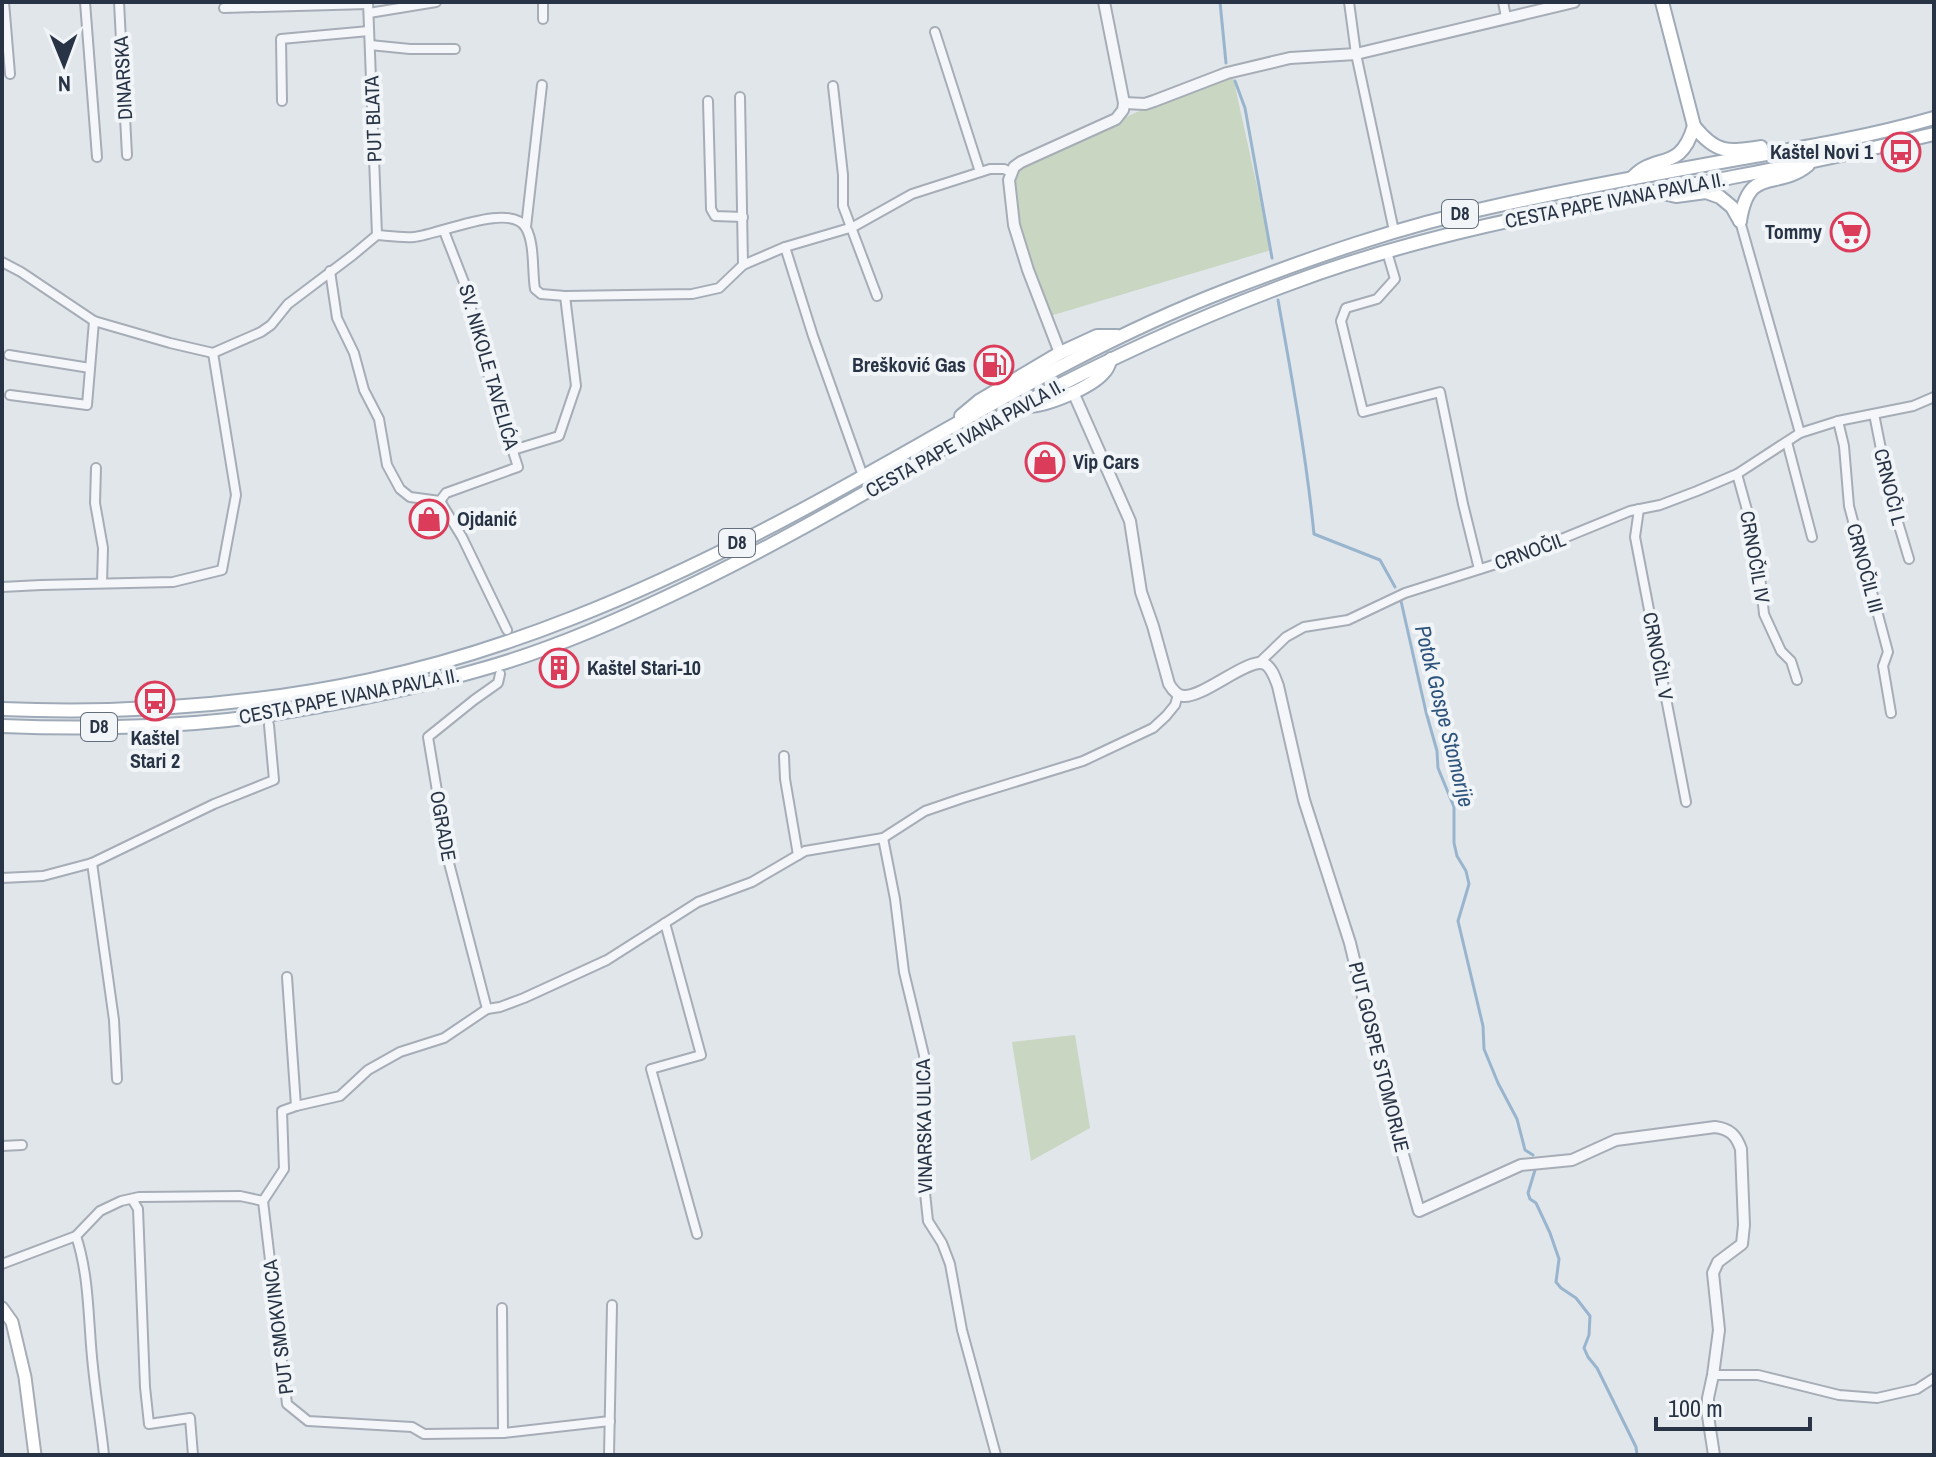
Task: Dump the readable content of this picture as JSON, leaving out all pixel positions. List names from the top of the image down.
{
  "streets": {
    "main road": ["CESTA PAPE IVANA PAVLA II.", "D8"],
    "street": [
      "DINARSKA",
      "PUT BLATA",
      "SV. NIKOLE TAVELIĆA",
      "CRNOČI L",
      "CRNOČIL",
      "CRNOČIL IV",
      "CRNOČIL III",
      "CRNOČIL V",
      "OGRADE",
      "PUT GOSPE STOMORIJE",
      "VINARSKA ULICA",
      "PUT SMOKVINCA"
    ]
  },
  "crossings": [
    ["CRNOČIL", "CRNOČIL IV"],
    ["CRNOČIL", "CRNOČIL V"],
    ["CRNOČIL", "PUT GOSPE STOMORIJE"]
  ],
  "water": ["Potok Gospe Stomorije"],
  "places": {
    "bus stop": ["Kaštel Novi 1", "Kaštel Stari 2"],
    "supermarket": ["Tommy"],
    "fuel station": ["Brešković Gas"],
    "shop": ["Vip Cars", "Ojdanić"],
    "building": ["Kaštel Stari-10"]
  },
  "scale_bar": "100 m",
  "north": "bottom"
}
